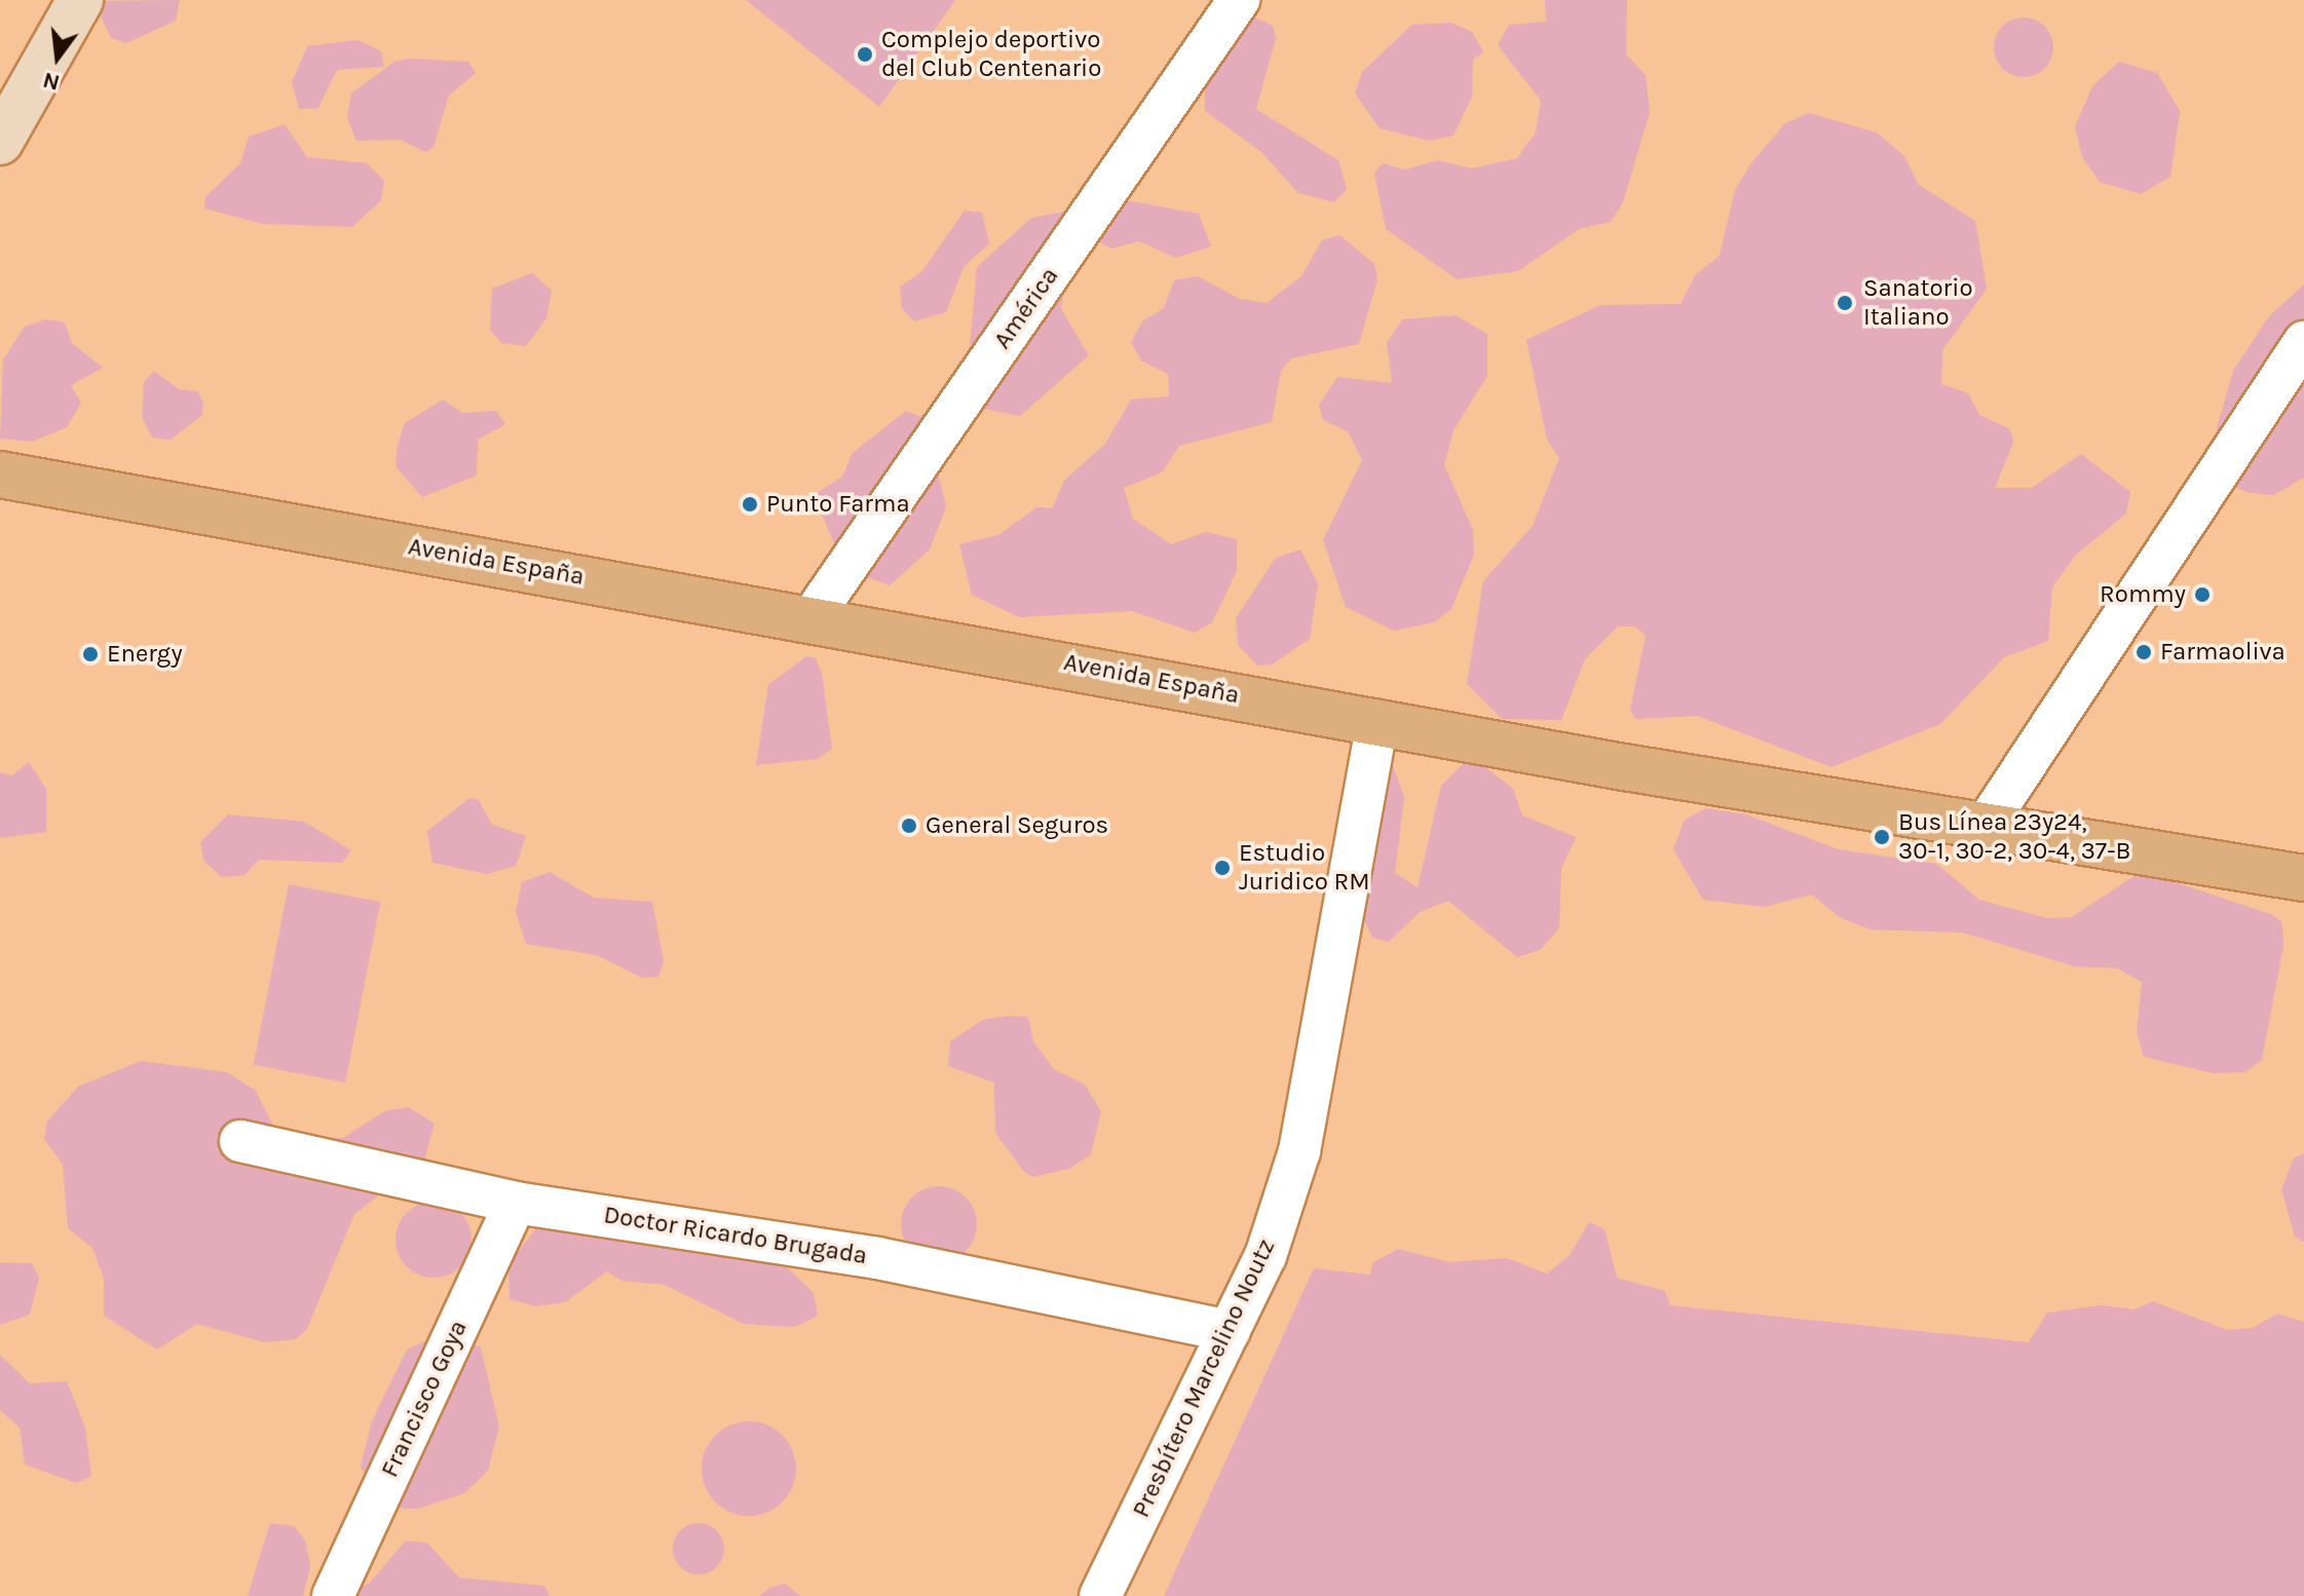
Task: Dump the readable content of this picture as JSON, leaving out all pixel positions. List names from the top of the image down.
{
  "streets": {
    "main road": ["Avenida España"],
    "street": [
      "América",
      "Doctor Ricardo Brugada",
      "Presbítero Marcelino Noutz",
      "Francisco Goya"
    ]
  },
  "crossings": [
    ["América", "Avenida España"],
    ["Avenida España", "Presbítero Marcelino Noutz"],
    ["Doctor Ricardo Brugada", "Presbítero Marcelino Noutz"],
    ["Doctor Ricardo Brugada", "Francisco Goya"]
  ],
  "places": [
    "Complejo deportivo del Club Centenario",
    "Sanatorio Italiano",
    "Punto Farma",
    "Rommy",
    "Farmaoliva",
    "Energy",
    "General Seguros",
    "Bus Línea 23y24, 30-1, 30-2, 30-4, 37-B",
    "Estudio Juridico RM"
  ],
  "north": "bottom"
}
